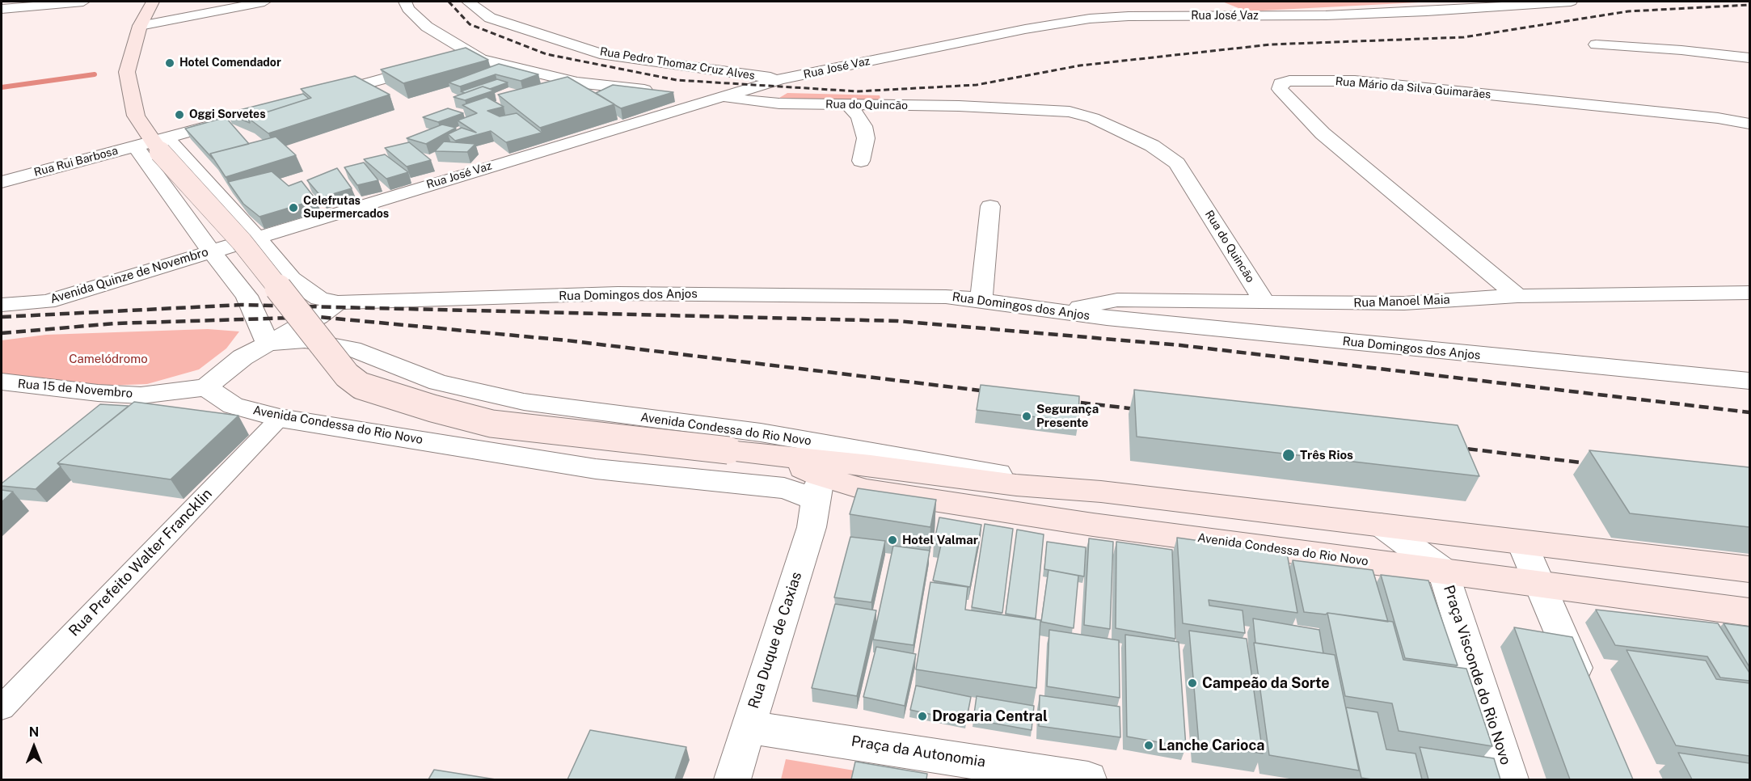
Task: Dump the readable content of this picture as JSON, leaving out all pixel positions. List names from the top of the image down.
{
  "streets": {
    "main road": ["Avenida Condessa do Rio Novo"],
    "street": [
      "Rua José Vaz",
      "Rua Pedro Thomaz Cruz Alves",
      "Rua Mário da Silva Guimarães",
      "Rua do Quincão",
      "Rua Rui Barbosa",
      "Avenida Quinze de Novembro",
      "Rua Domingos dos Anjos",
      "Rua Manoel Maia",
      "Rua 15 de Novembro",
      "Rua Prefeito Walter Francklin",
      "Rua Duque de Caxias",
      "Praça Visconde do Rio Novo",
      "Praça da Autonomia"
    ]
  },
  "crossings": [
    ["Rua José Vaz", "Rua Pedro Thomaz Cruz Alves"],
    ["Rua José Vaz", "Rua do Quincão"],
    ["Rua José Vaz", "Avenida Quinze de Novembro"],
    ["Rua José Vaz", "Rua Domingos dos Anjos"],
    ["Rua Mário da Silva Guimarães", "Rua Manoel Maia"],
    ["Rua do Quincão", "Rua Manoel Maia"],
    ["Avenida Quinze de Novembro", "Rua Domingos dos Anjos"],
    ["Rua Domingos dos Anjos", "Rua Manoel Maia"],
    ["Rua 15 de Novembro", "Avenida Condessa do Rio Novo"],
    ["Avenida Condessa do Rio Novo", "Rua Prefeito Walter Francklin"],
    ["Avenida Condessa do Rio Novo", "Rua Duque de Caxias"],
    ["Avenida Condessa do Rio Novo", "Praça Visconde do Rio Novo"],
    ["Rua Duque de Caxias", "Praça da Autonomia"]
  ],
  "parks": ["Camelódromo"],
  "places": [
    "Hotel Comendador",
    "Oggi Sorvetes",
    "Celefrutas Supermercados",
    "Segurança Presente",
    "Três Rios",
    "Hotel Valmar",
    "Campeão da Sorte",
    "Drogaria Central",
    "Lanche Carioca"
  ],
  "north": "top"
}
